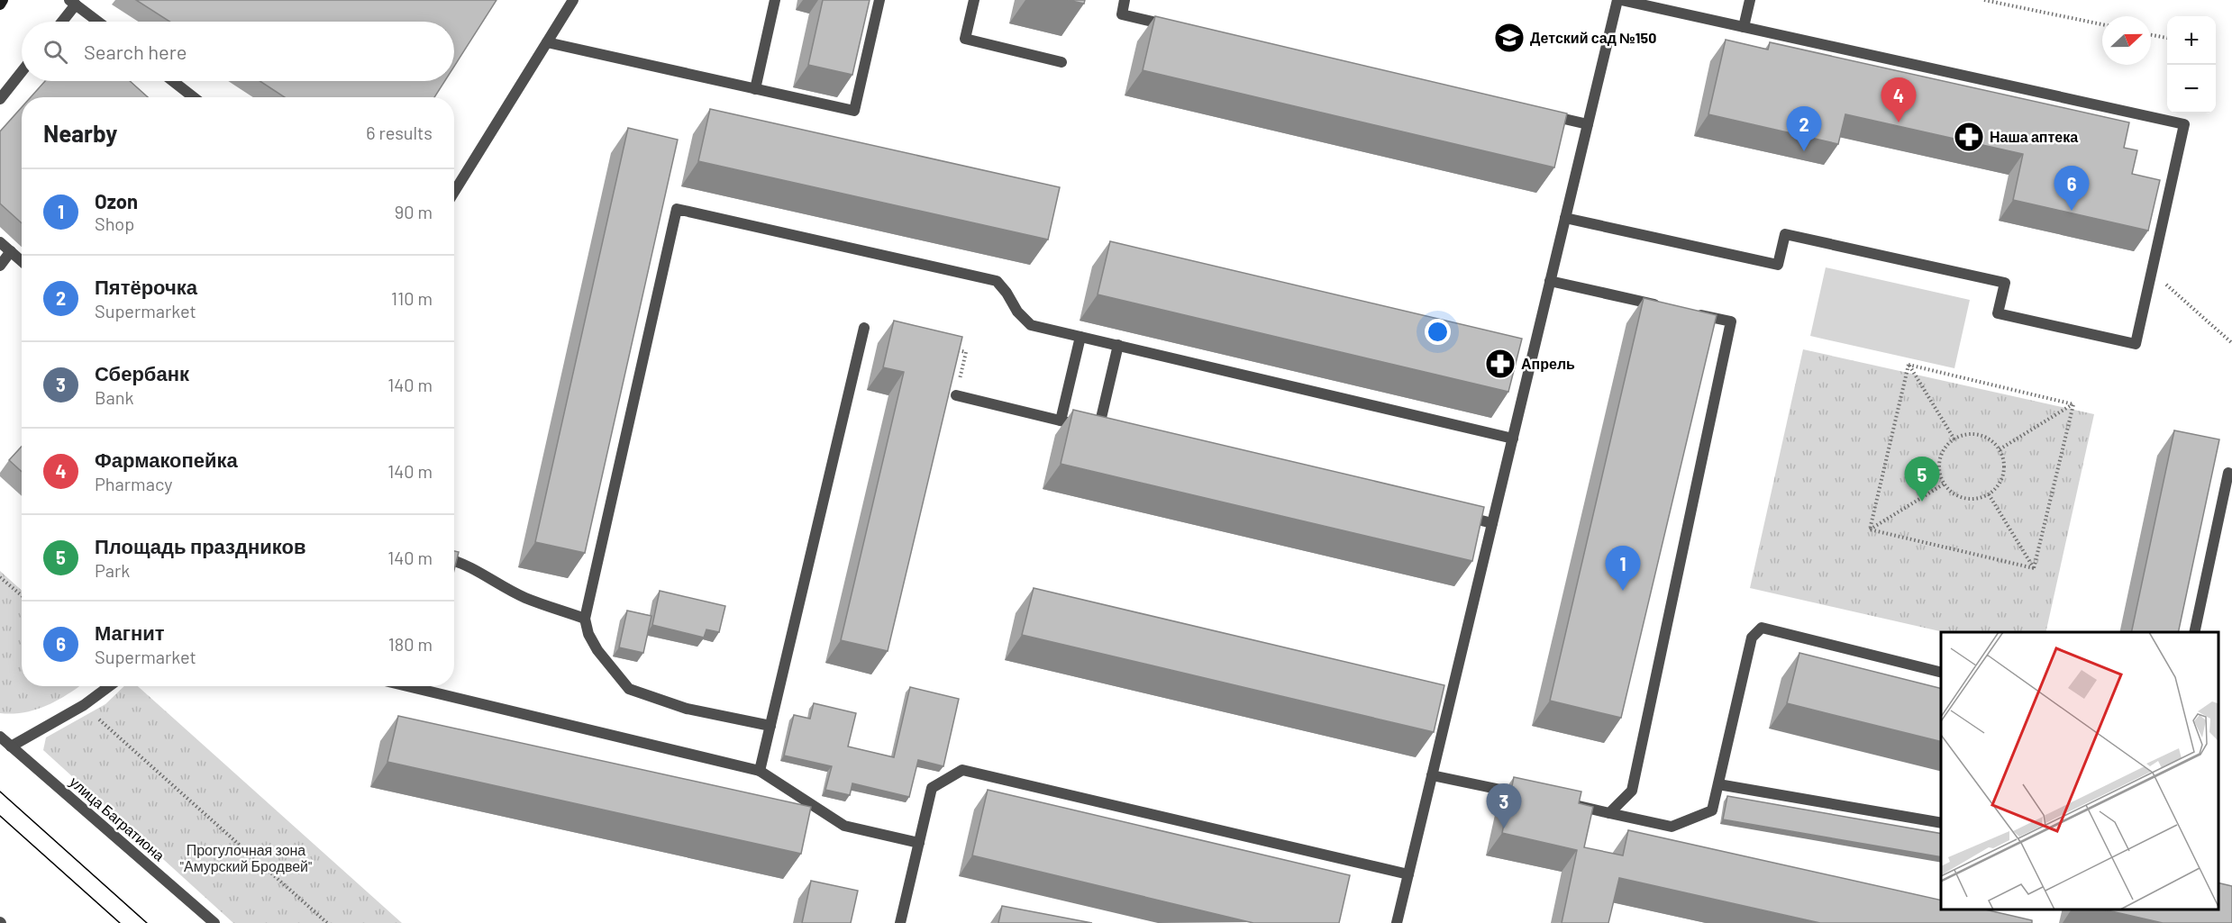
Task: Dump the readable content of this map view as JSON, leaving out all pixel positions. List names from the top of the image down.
{
  "streets": {
    "street": ["улица Багратиона"]
  },
  "parks": ["Прогулочная зона \"Амурский Бродвей\""],
  "places": {
    "school or university": ["Детский сад №150"],
    "pharmacy": ["Наша аптека", "Апрель"]
  },
  "north": "right",
  "page": {
    "map_buttons": ["+", "−"],
    "search": "Search here",
    "pins": [
      "4",
      "2",
      "6",
      "5",
      "1",
      "3"
    ],
    "heading": ["Nearby", "6 results"],
    "list": [
      {
        "mark": "1",
        "name": "Ozon",
        "note": "Shop",
        "value": "90 m"
      },
      {
        "mark": "2",
        "name": "Пятёрочка",
        "note": "Supermarket",
        "value": "110 m"
      },
      {
        "mark": "3",
        "name": "Сбербанк",
        "note": "Bank",
        "value": "140 m"
      },
      {
        "mark": "4",
        "name": "Фармакопейка",
        "note": "Pharmacy",
        "value": "140 m"
      },
      {
        "mark": "5",
        "name": "Площадь праздников",
        "note": "Park",
        "value": "140 m"
      },
      {
        "mark": "6",
        "name": "Магнит",
        "note": "Supermarket",
        "value": "180 m"
      }
    ]
  }
}
